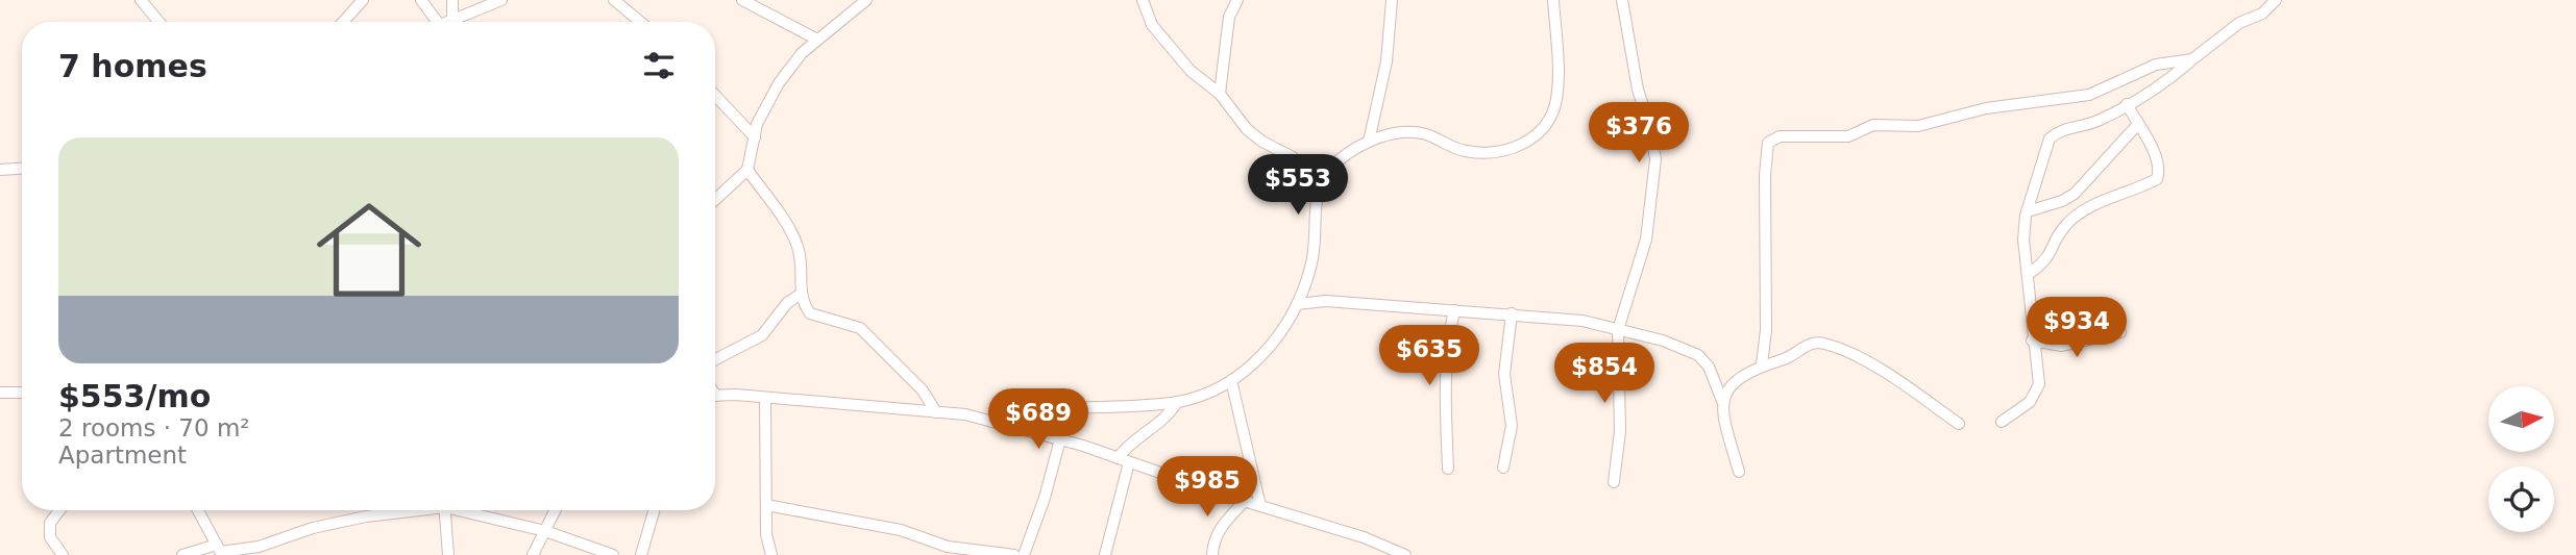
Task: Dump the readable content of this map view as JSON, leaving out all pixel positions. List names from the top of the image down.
{
  "north": "right",
  "page": {
    "heading": "7 homes",
    "price": [
      "$376",
      "$553",
      "$934",
      "$635",
      "$854",
      "$689",
      "$985"
    ],
    "list": [
      {
        "name": "$553/mo",
        "note": "2 rooms · 70 m² · Apartment"
      }
    ]
  }
}
